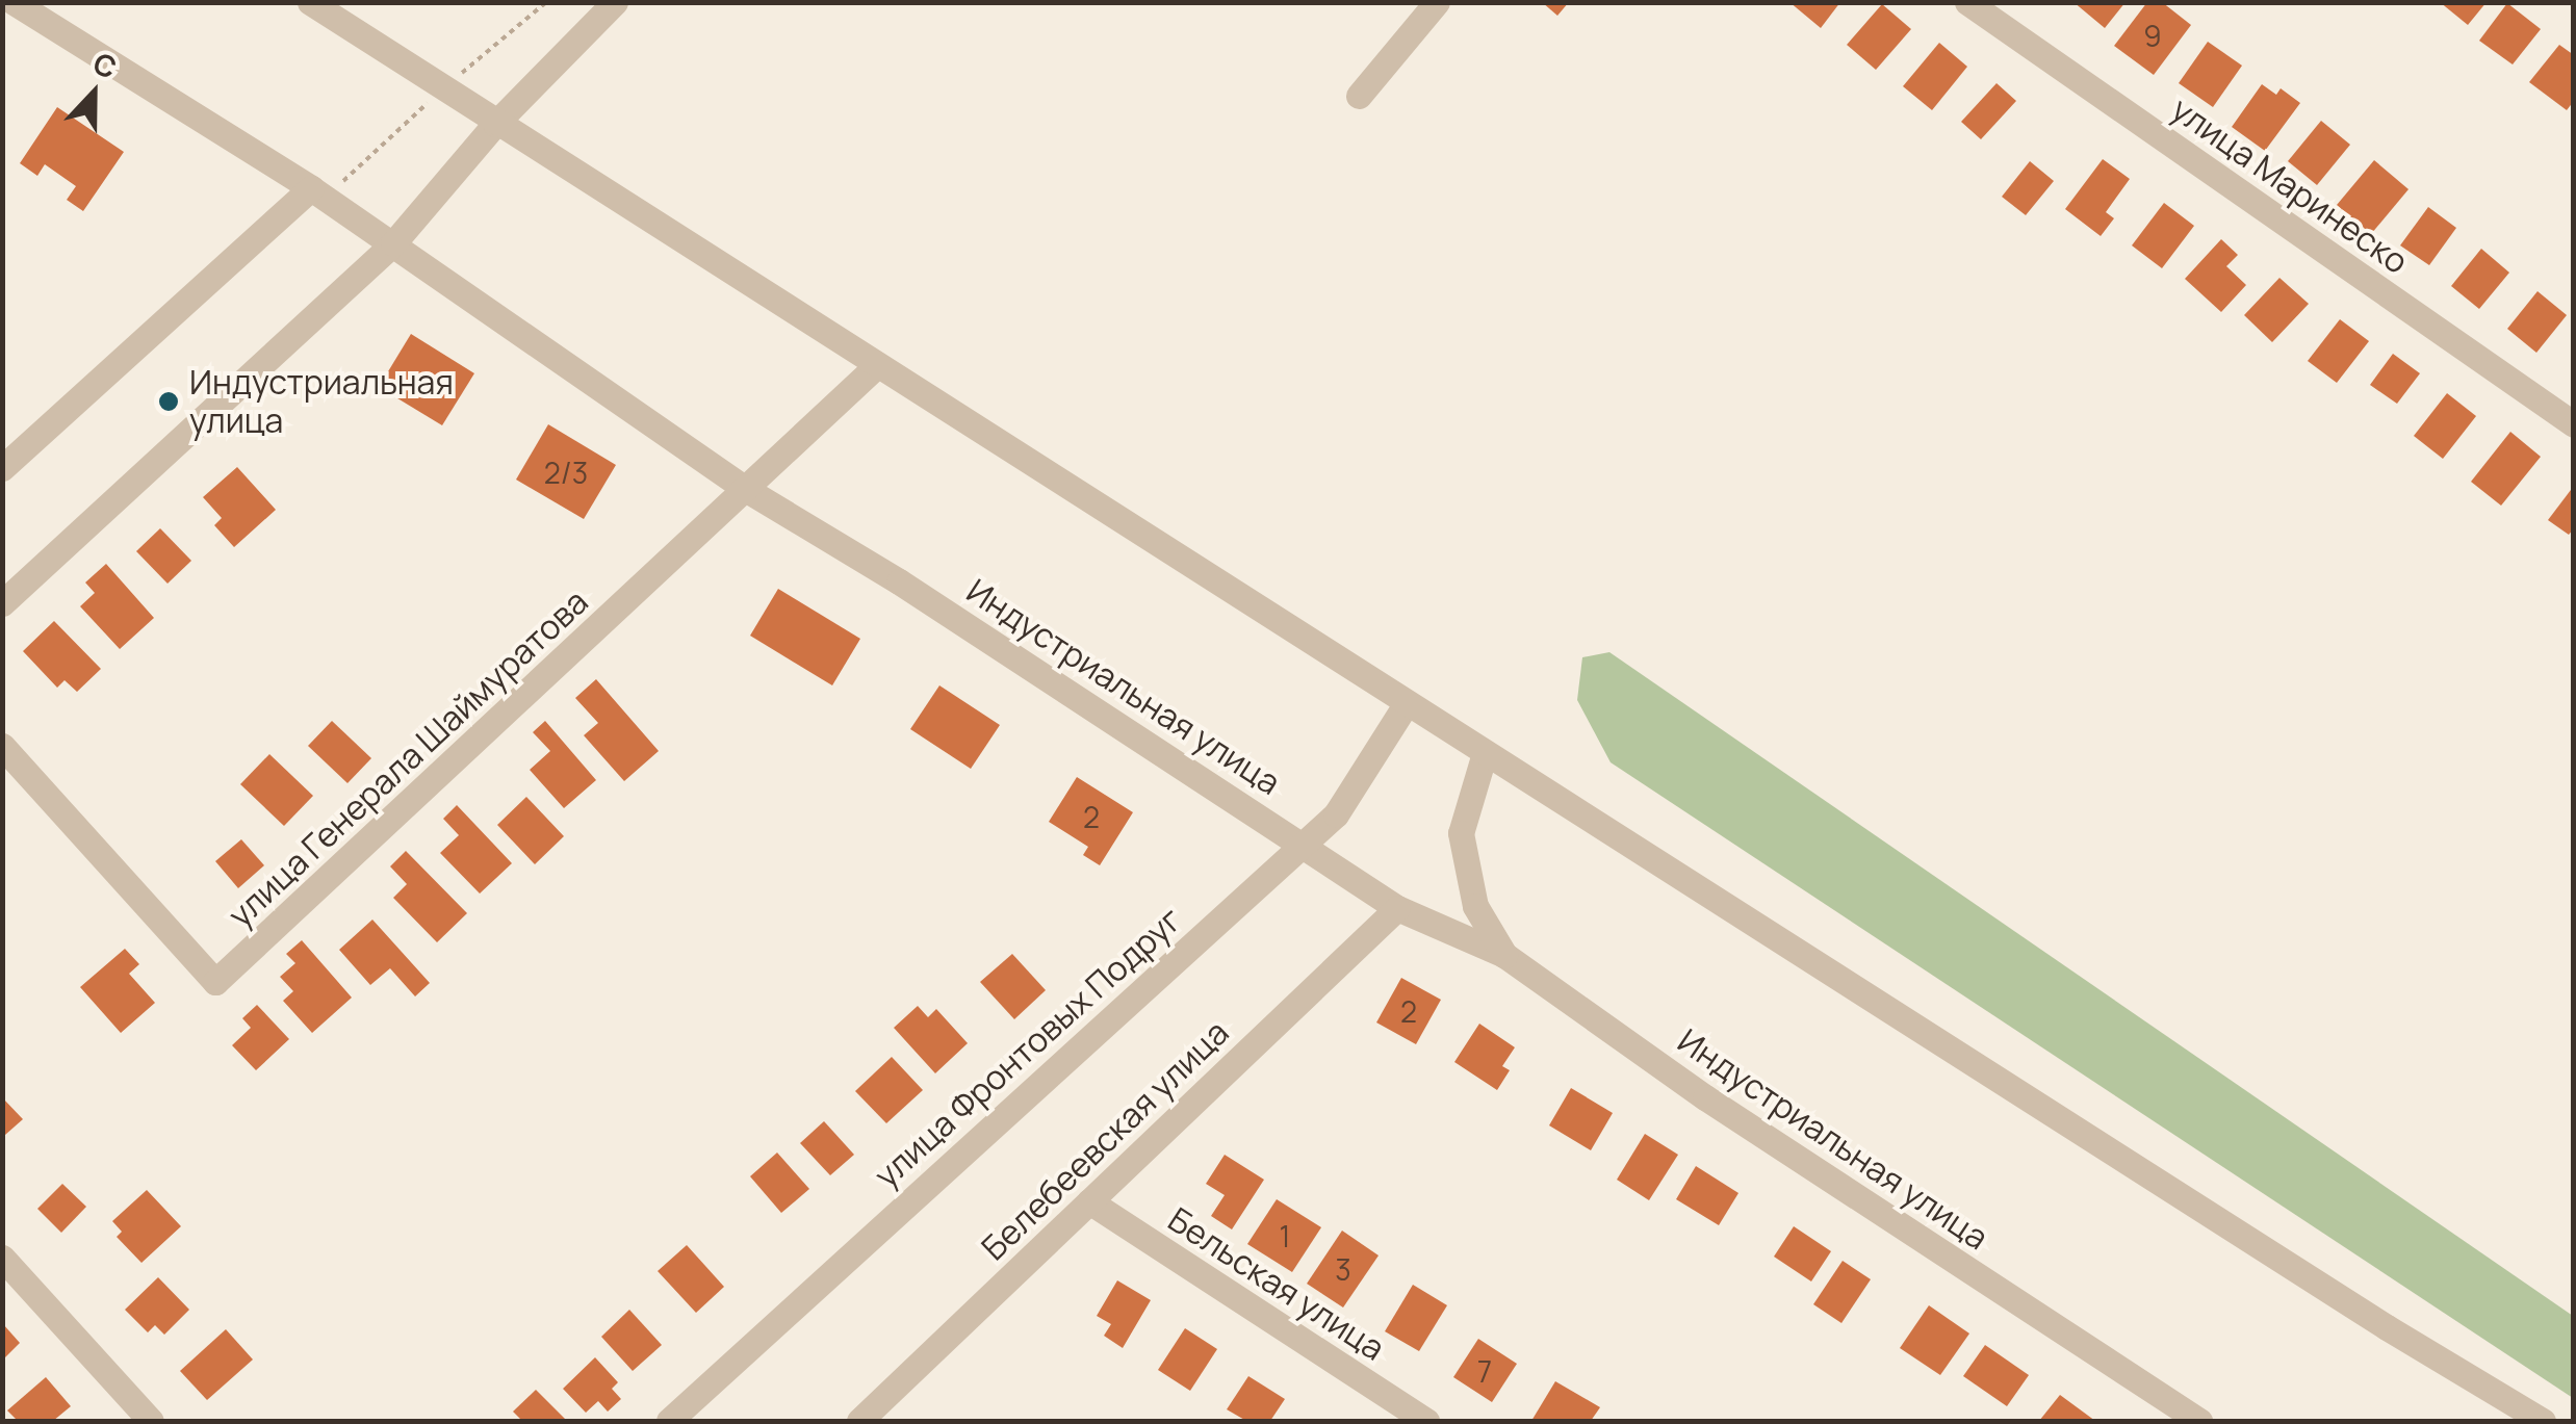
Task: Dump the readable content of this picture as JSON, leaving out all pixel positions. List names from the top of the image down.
{
  "streets": {
    "street": [
      "улица Маринеско",
      "Индустриальная улица",
      "улица Генерала Шаймуратова",
      "улица Фронтовых Подруг",
      "Белебеевская улица",
      "Бельская улица"
    ]
  },
  "crossings": [
    ["Индустриальная улица", "улица Генерала Шаймуратова"],
    ["Индустриальная улица", "улица Фронтовых Подруг"],
    ["Индустриальная улица", "Белебеевская улица"],
    ["Белебеевская улица", "Бельская улица"]
  ],
  "places": ["Индустриальная улица"],
  "house_numbers": [
    "9",
    "2/3",
    "2",
    "2",
    "1",
    "3",
    "7"
  ],
  "north": "top"
}
